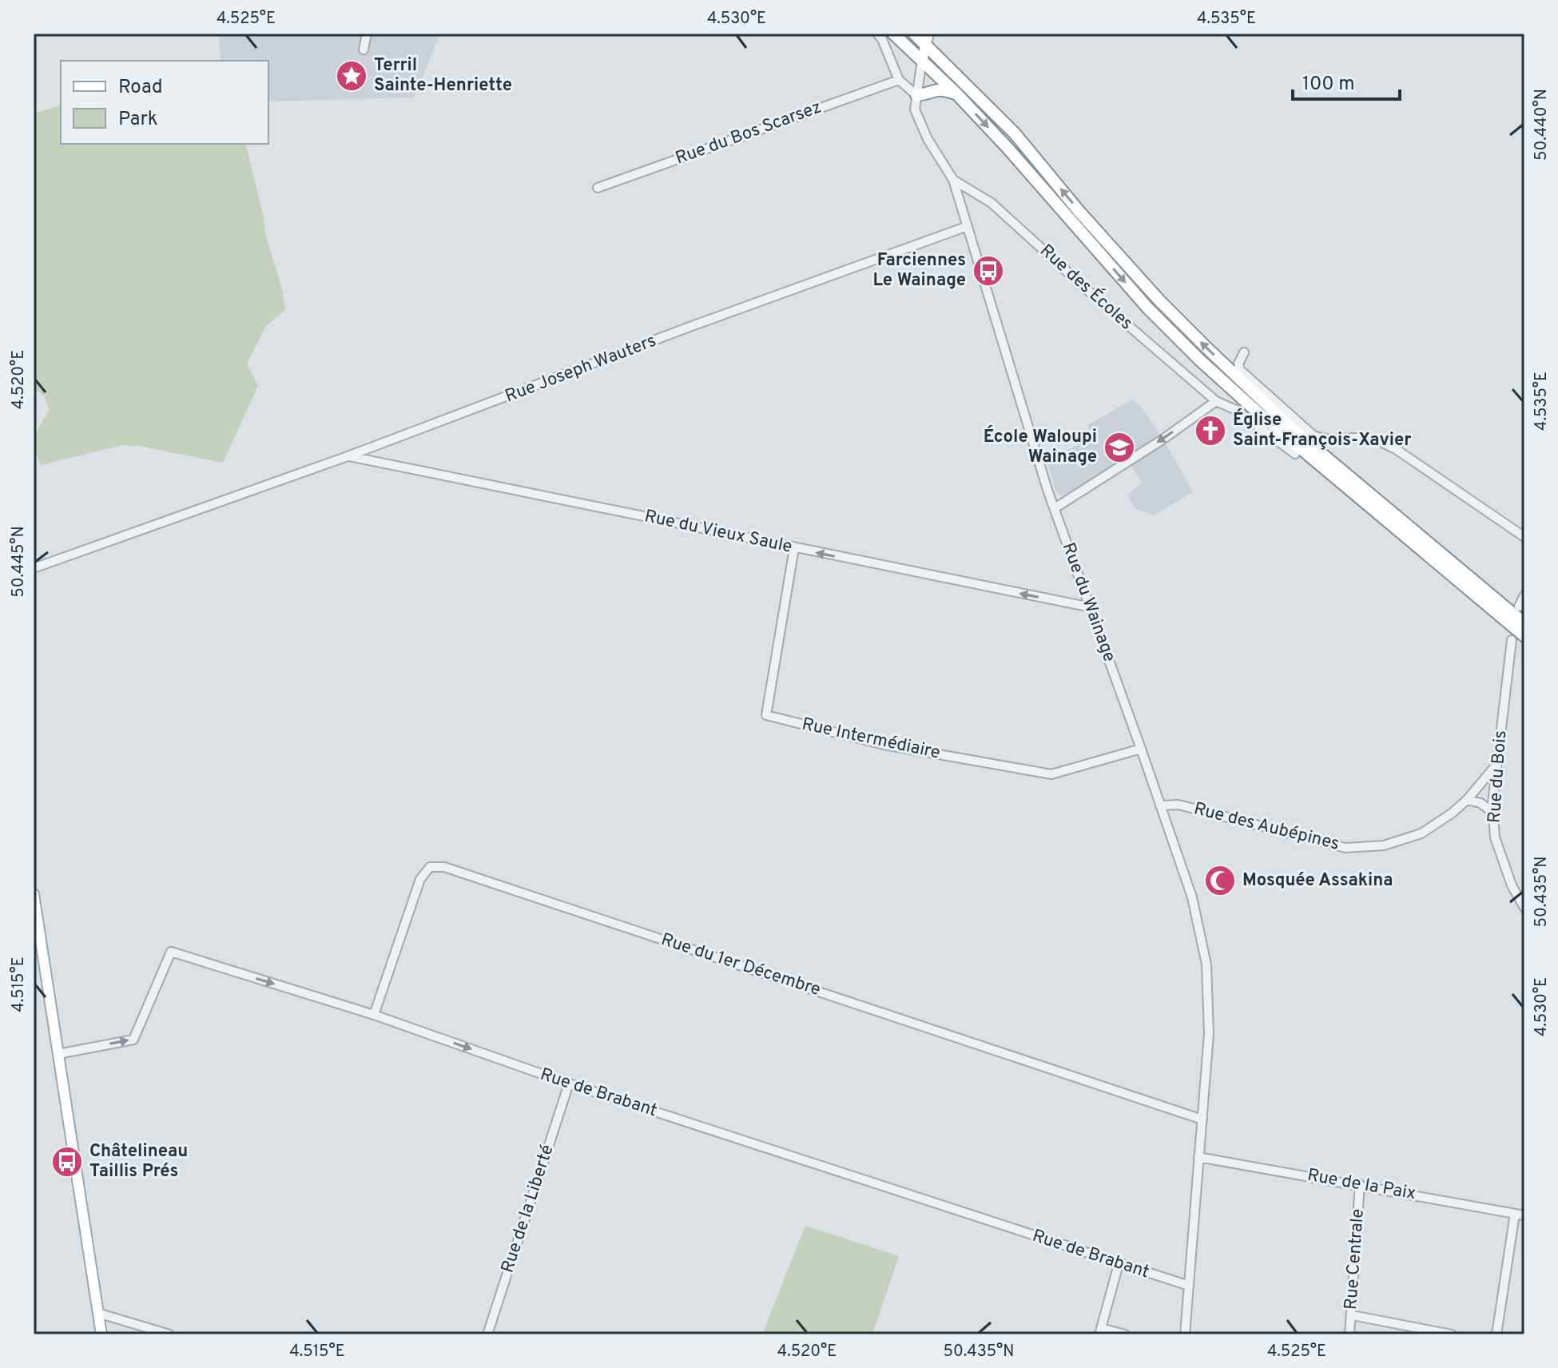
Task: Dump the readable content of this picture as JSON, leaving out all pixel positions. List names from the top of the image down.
{
  "streets": {
    "street": [
      "Rue du Bos Scarsez",
      "Rue des Écoles",
      "Rue Joseph Wauters",
      "Rue du Vieux Saule",
      "Rue du Wainage",
      "Rue Intermédiaire",
      "Rue du Bois",
      "Rue des Aubépines",
      "Rue du 1er Décembre",
      "Rue de Brabant",
      "Rue de la Paix",
      "Rue de la Liberté",
      "Rue Centrale"
    ]
  },
  "crossings": [
    ["Rue des Écoles", "Rue du Wainage"],
    ["Rue Joseph Wauters", "Rue du Vieux Saule"],
    ["Rue Joseph Wauters", "Rue du Wainage"],
    ["Rue du Vieux Saule", "Rue du Wainage"],
    ["Rue du Vieux Saule", "Rue Intermédiaire"],
    ["Rue du Wainage", "Rue Intermédiaire"],
    ["Rue du Wainage", "Rue des Aubépines"],
    ["Rue du Wainage", "Rue du 1er Décembre"],
    ["Rue du Wainage", "Rue de Brabant"],
    ["Rue du Wainage", "Rue de la Paix"],
    ["Rue du Bois", "Rue des Aubépines"],
    ["Rue du 1er Décembre", "Rue de Brabant"],
    ["Rue de Brabant", "Rue de la Liberté"],
    ["Rue de la Paix", "Rue Centrale"]
  ],
  "one_way": ["Rue du Vieux Saule", "Rue de Brabant"],
  "places": {
    "place": ["Terril Sainte-Henriette"],
    "bus stop": ["Farciennes Le Wainage", "Châtelineau Taillis Prés"],
    "church": ["Église Saint-François-Xavier"],
    "school or university": ["École Waloupi Wainage"],
    "mosque": ["Mosquée Assakina"]
  },
  "legend": ["Road", "Park"],
  "scale_bar": "100 m",
  "coordinates": [
    "4.525°E",
    "4.530°E",
    "4.535°E",
    "50.440°N",
    "4.520°E",
    "50.445°N",
    "50.435°N",
    "4.515°E"
  ]
}
